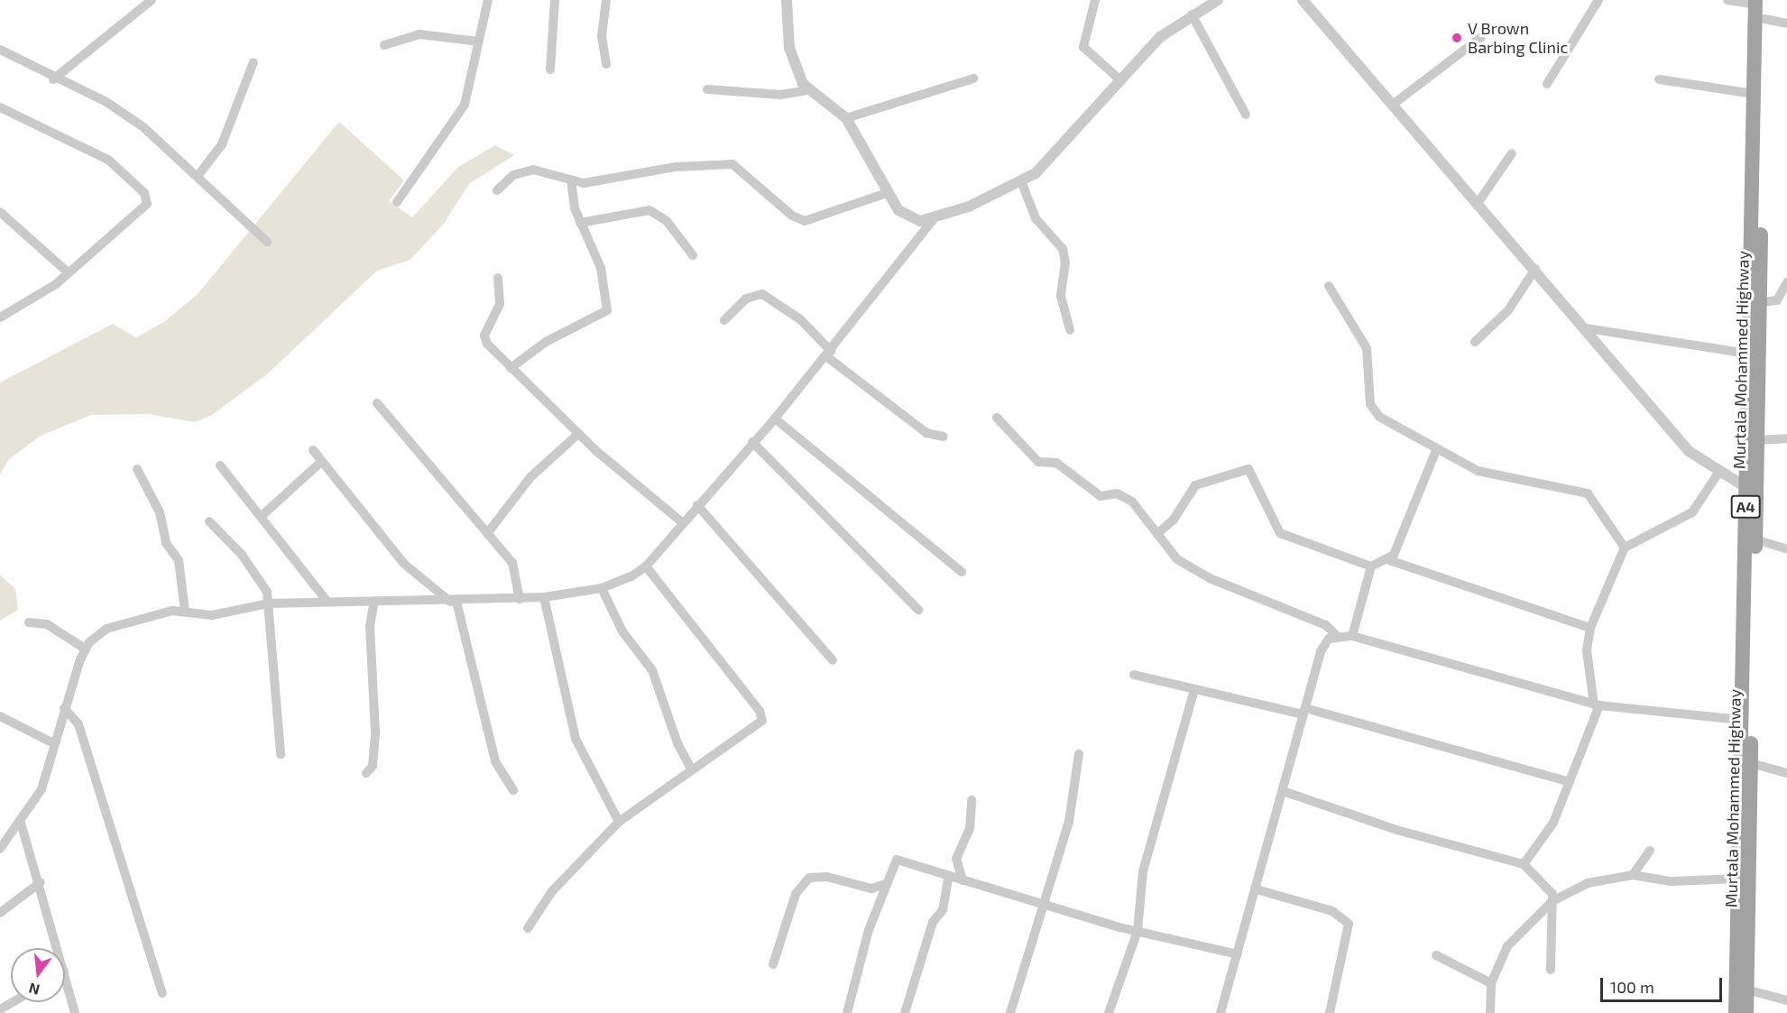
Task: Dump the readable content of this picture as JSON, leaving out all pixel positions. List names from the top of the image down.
{
  "streets": {
    "highway": ["Murtala Mohammed Highway", "A4"]
  },
  "crossings": [
    ["Murtala Mohammed Highway", "A4"]
  ],
  "places": ["V Brown Barbing Clinic"],
  "scale_bar": "100 m",
  "north": "bottom"
}
